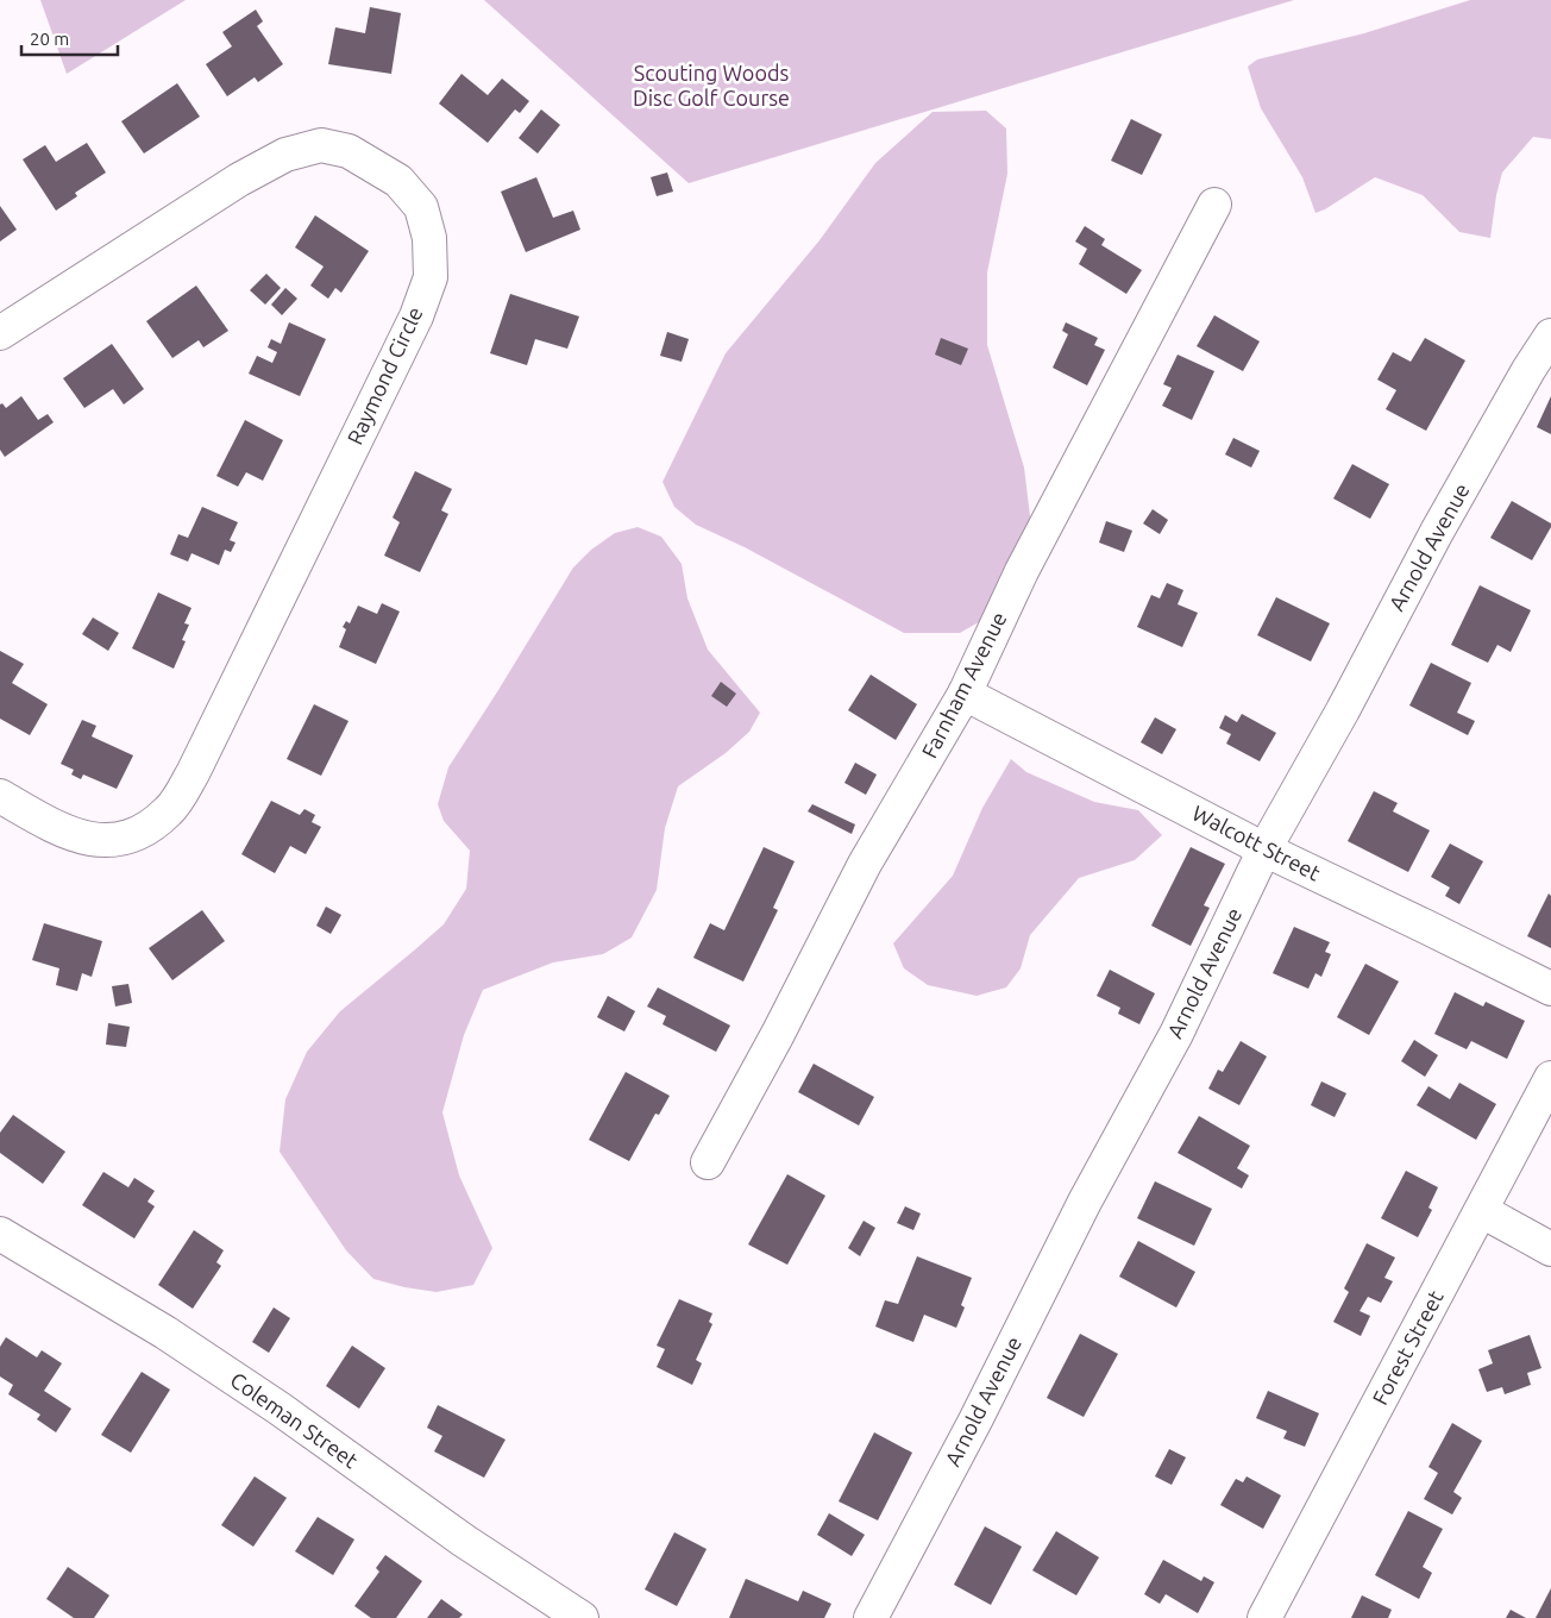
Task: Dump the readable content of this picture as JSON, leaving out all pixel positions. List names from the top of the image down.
{
  "streets": {
    "street": [
      "Raymond Circle",
      "Arnold Avenue",
      "Farnham Avenue",
      "Walcott Street",
      "Forest Street",
      "Coleman Street"
    ]
  },
  "crossings": [
    ["Arnold Avenue", "Walcott Street"],
    ["Farnham Avenue", "Walcott Street"]
  ],
  "parks": ["Scouting Woods Disc Golf Course"],
  "scale_bar": "20 m"
}
